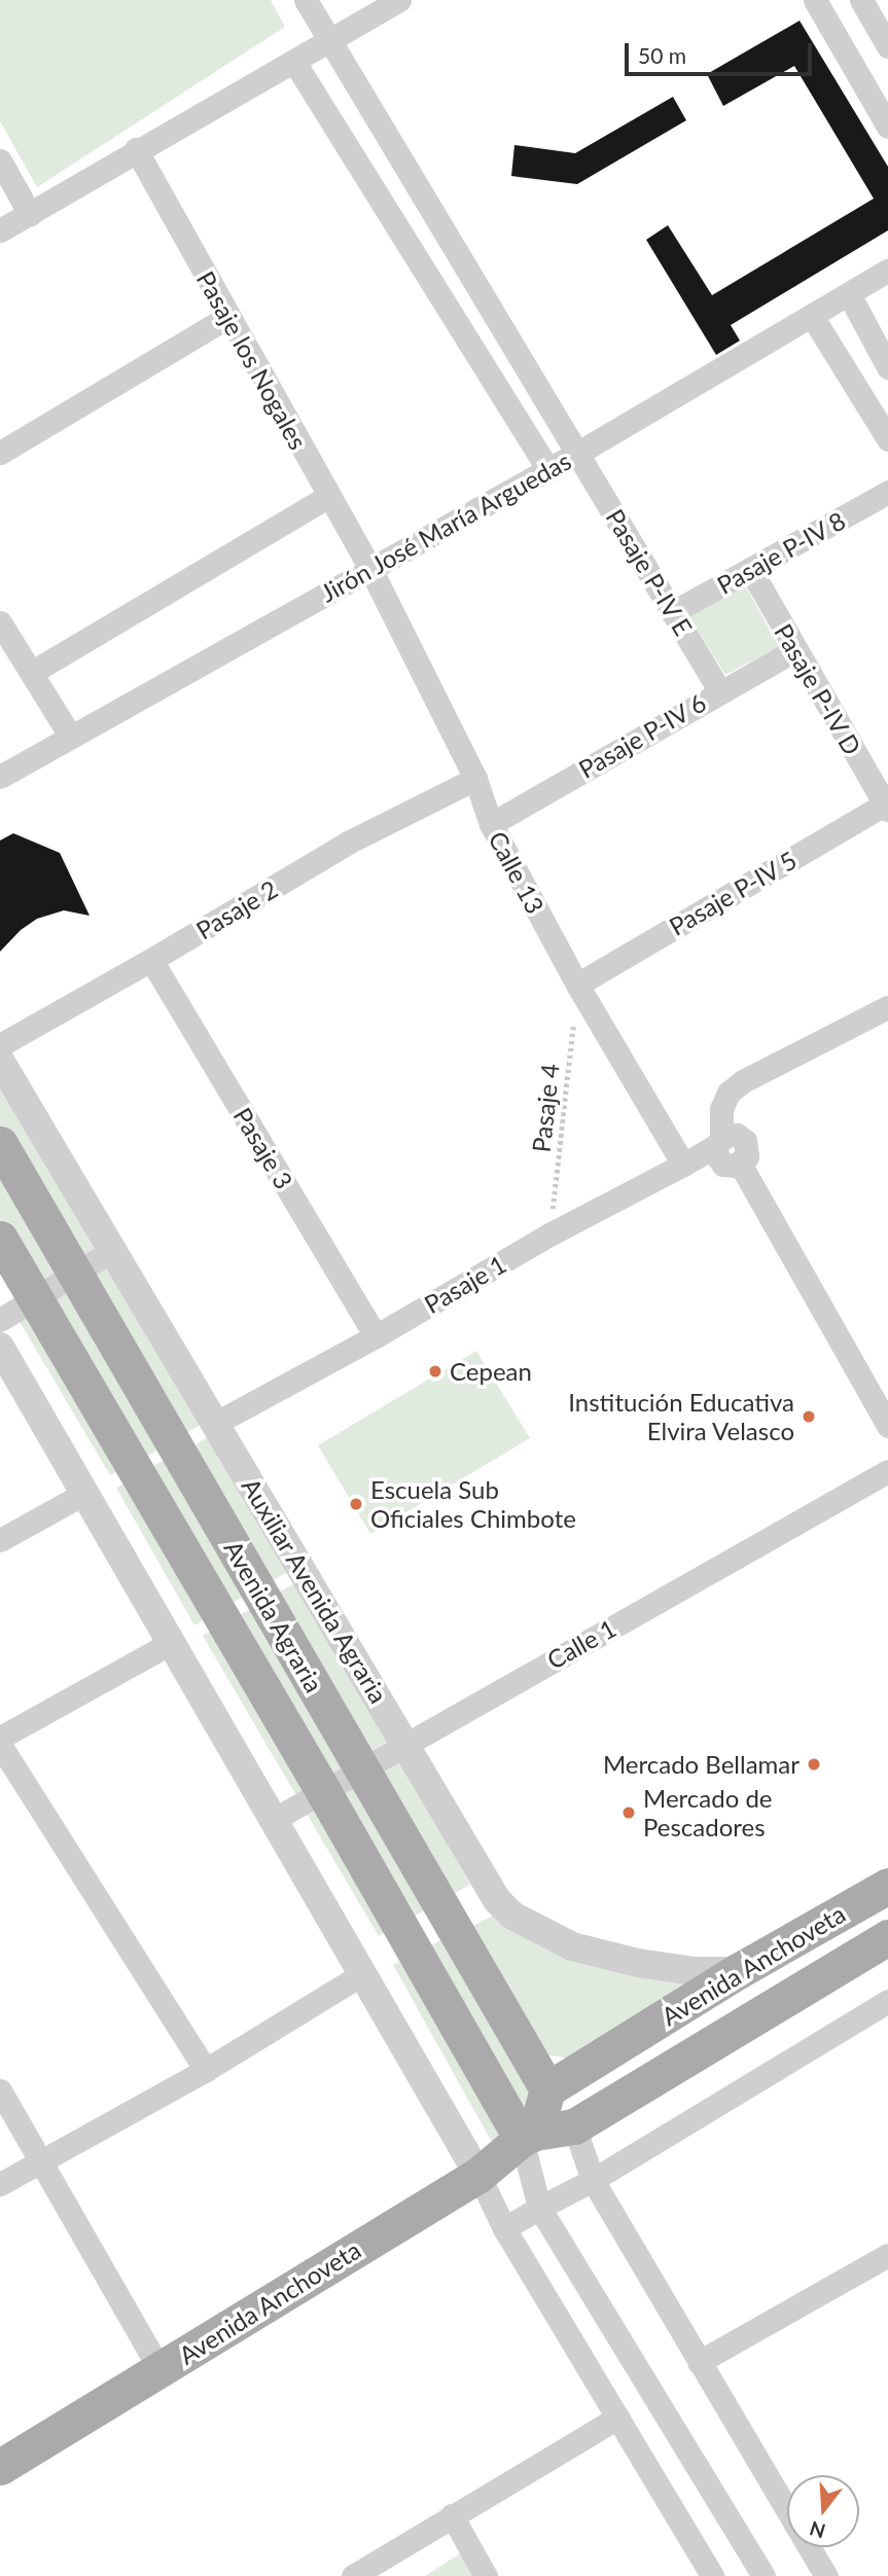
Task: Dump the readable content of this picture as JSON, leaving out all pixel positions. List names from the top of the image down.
{
  "streets": {
    "main road": ["Avenida Agraria", "Avenida Anchoveta"],
    "street": [
      "Pasaje los Nogales",
      "Jirón José María Arguedas",
      "Pasaje P-IV 8",
      "Pasaje P-IV E",
      "Pasaje P-IV D",
      "Pasaje P-IV 6",
      "Calle 13",
      "Pasaje P-IV 5",
      "Pasaje 2",
      "Pasaje 3",
      "Pasaje 1",
      "Auxiliar Avenida Agraria",
      "Calle 1"
    ],
    "path": ["Pasaje 4"]
  },
  "crossings": [
    ["Pasaje los Nogales", "Jirón José María Arguedas"],
    ["Pasaje los Nogales", "Calle 13"],
    ["Jirón José María Arguedas", "Pasaje P-IV E"],
    ["Jirón José María Arguedas", "Calle 13"],
    ["Pasaje P-IV 8", "Pasaje P-IV E"],
    ["Pasaje P-IV 8", "Pasaje P-IV D"],
    ["Pasaje P-IV E", "Pasaje P-IV 6"],
    ["Pasaje P-IV D", "Pasaje P-IV 6"],
    ["Pasaje P-IV D", "Pasaje P-IV 5"],
    ["Pasaje P-IV 6", "Calle 13"],
    ["Calle 13", "Pasaje P-IV 5"],
    ["Calle 13", "Pasaje 2"],
    ["Calle 13", "Pasaje 4"],
    ["Calle 13", "Pasaje 1"],
    ["Pasaje P-IV 5", "Pasaje 4"],
    ["Pasaje 2", "Pasaje 3"],
    ["Pasaje 4", "Pasaje 1"],
    ["Pasaje 3", "Pasaje 1"],
    ["Pasaje 1", "Auxiliar Avenida Agraria"],
    ["Auxiliar Avenida Agraria", "Calle 1"],
    ["Auxiliar Avenida Agraria", "Avenida Anchoveta"],
    ["Avenida Agraria", "Calle 1"],
    ["Avenida Agraria", "Avenida Anchoveta"]
  ],
  "places": [
    "Cepean",
    "Institución Educativa Elvira Velasco",
    "Escuela Sub Oficiales Chimbote",
    "Mercado Bellamar",
    "Mercado de Pescadores"
  ],
  "scale_bar": "50 m",
  "north": "bottom"
}
